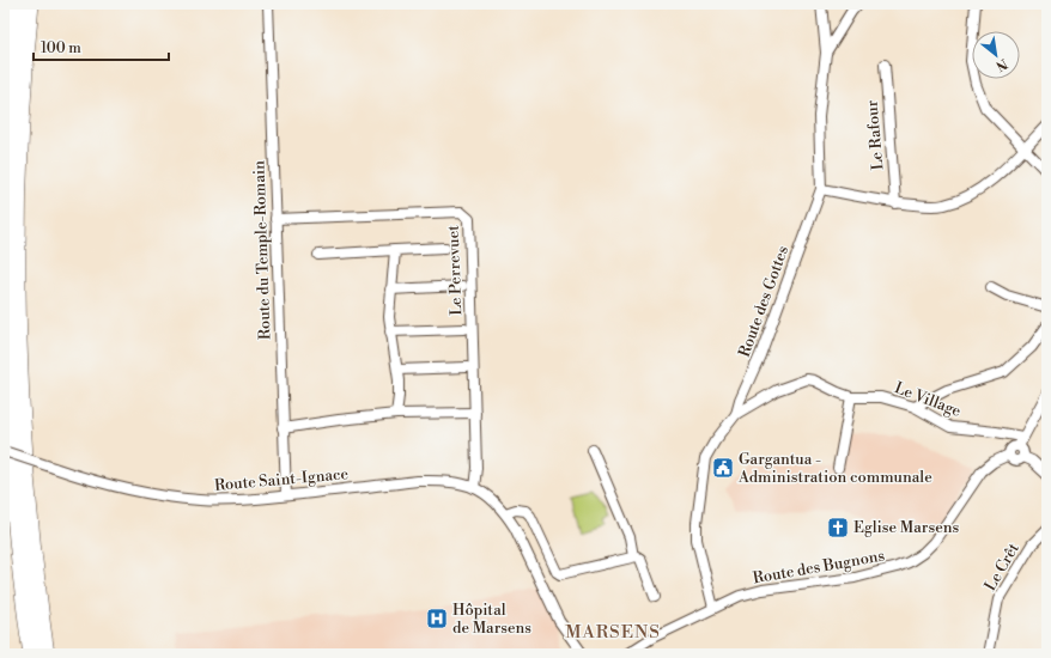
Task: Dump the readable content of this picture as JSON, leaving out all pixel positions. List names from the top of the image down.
{
  "streets": {
    "street": [
      "Le Rafour",
      "Route du Temple-Romain",
      "Le Perrevuet",
      "Route des Gottes",
      "Le Village",
      "Route Saint-Ignace",
      "Route des Bugnons",
      "Le Crêt"
    ]
  },
  "crossings": [
    ["Route du Temple-Romain", "Le Perrevuet"],
    ["Route du Temple-Romain", "Route Saint-Ignace"],
    ["Le Perrevuet", "Route Saint-Ignace"],
    ["Route des Gottes", "Le Village"],
    ["Route des Gottes", "Route des Bugnons"],
    ["Le Village", "Route des Bugnons"]
  ],
  "districts": ["MARSENS"],
  "places": {
    "public building": ["Gargantua - Administration communale"],
    "church": ["Eglise Marsens"],
    "hospital": ["Hôpital de Marsens"]
  },
  "scale_bar": "100 m",
  "north": "bottom right"
}
